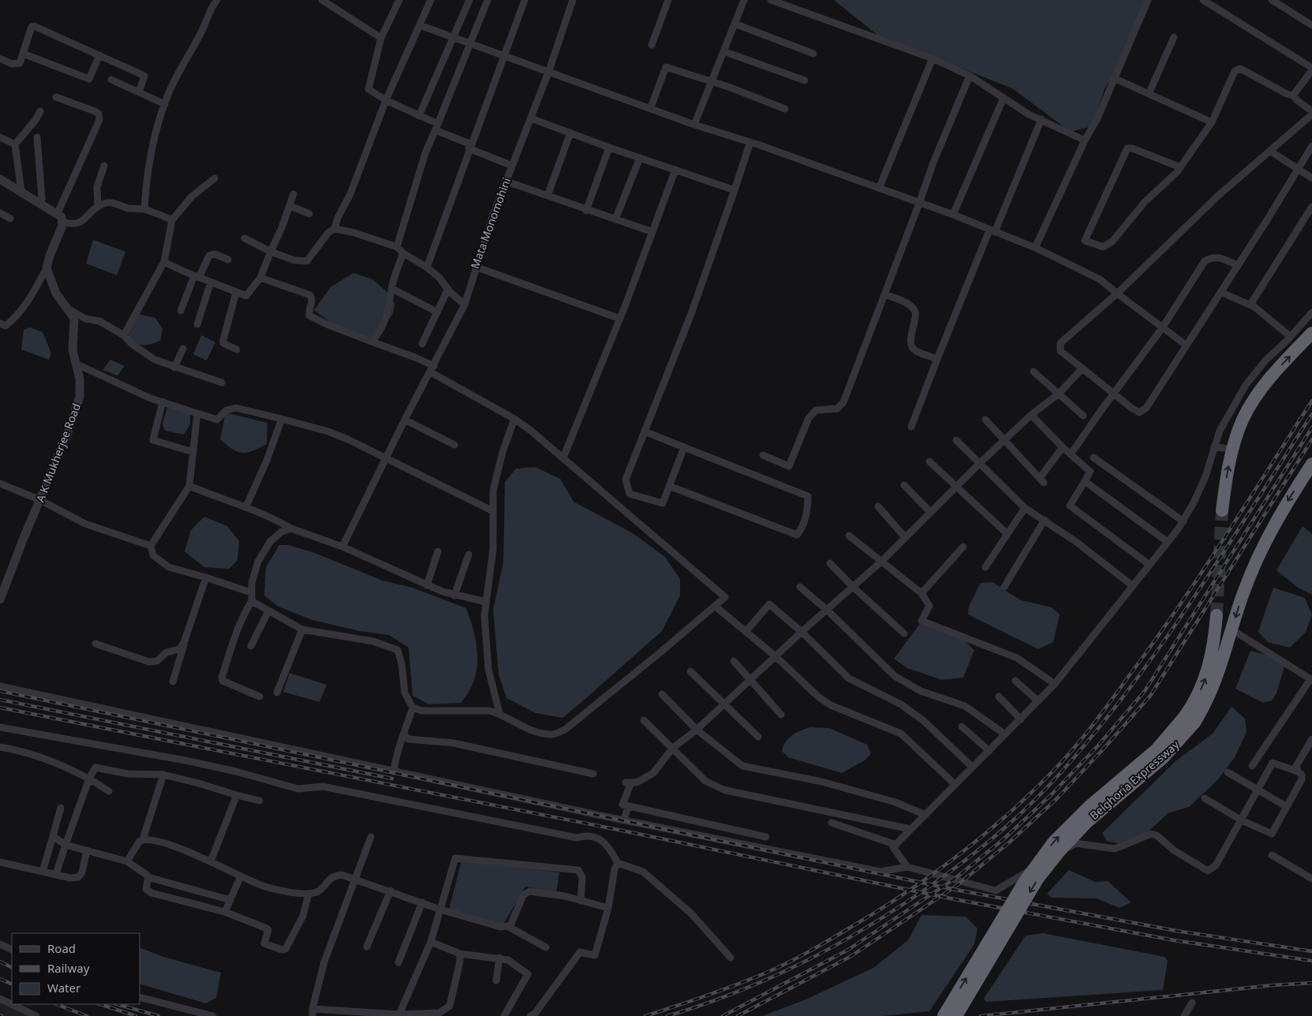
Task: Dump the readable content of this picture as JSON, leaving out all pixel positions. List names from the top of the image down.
{
  "streets": {
    "highway": ["Belghoria Expressway"],
    "street": ["Mata Monomohini", "A K Mukherjee Road"]
  },
  "legend": ["Road", "Railway", "Water"]
}
